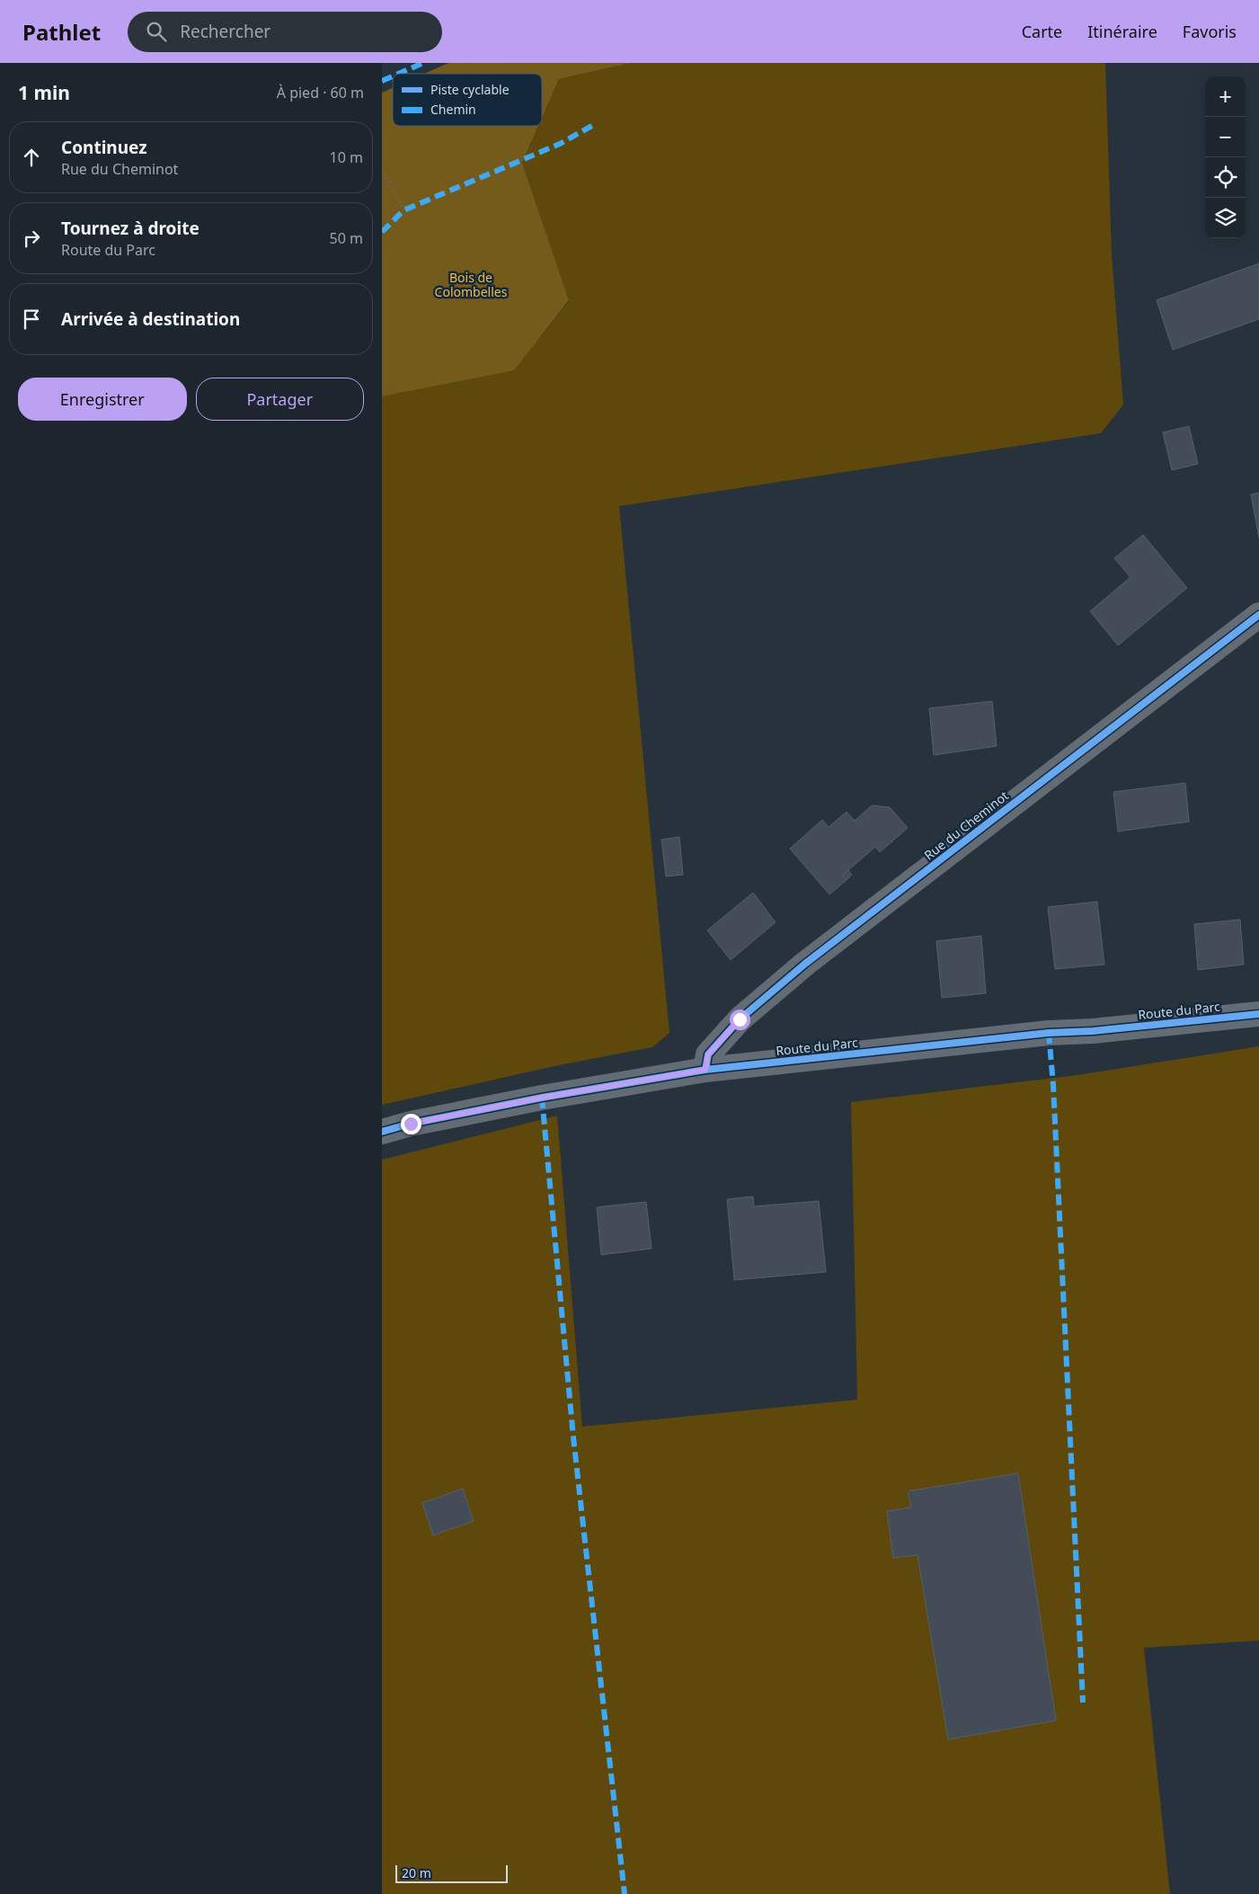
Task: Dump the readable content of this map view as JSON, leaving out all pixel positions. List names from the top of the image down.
{
  "streets": {
    "street": ["Rue du Cheminot", "Route du Parc"]
  },
  "crossings": [
    ["Rue du Cheminot", "Route du Parc"]
  ],
  "parks": ["Bois de Colombelles"],
  "legend": ["Piste cyclable", "Chemin"],
  "scale_bar": "20 m",
  "page": {
    "header": "Pathlet",
    "search": "Rechercher",
    "nav": ["Carte", "Itinéraire", "Favoris"],
    "heading": ["1 min", "À pied · 60 m"],
    "map_buttons": ["+", "−"],
    "list": [
      ["Continuez", "Rue du Cheminot", "10 m"],
      ["Tournez à droite", "Route du Parc", "50 m"],
      "Arrivée à destination"
    ],
    "buttons": ["Enregistrer", "Partager"],
    "scale": "20 m"
  }
}
